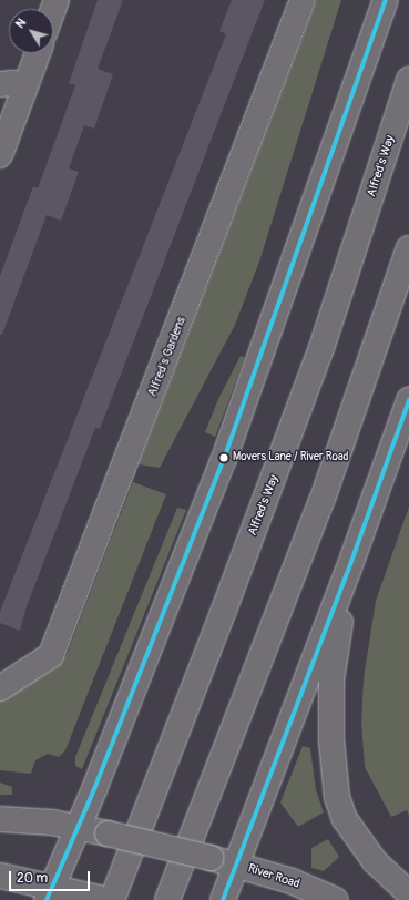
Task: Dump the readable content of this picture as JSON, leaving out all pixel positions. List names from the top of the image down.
{
  "streets": {
    "main road": ["Alfred's Way", "Alfred's Gardens", "River Road"]
  },
  "places": ["Movers Lane / River Road"],
  "scale_bar": "20 m",
  "north": "top left"
}
